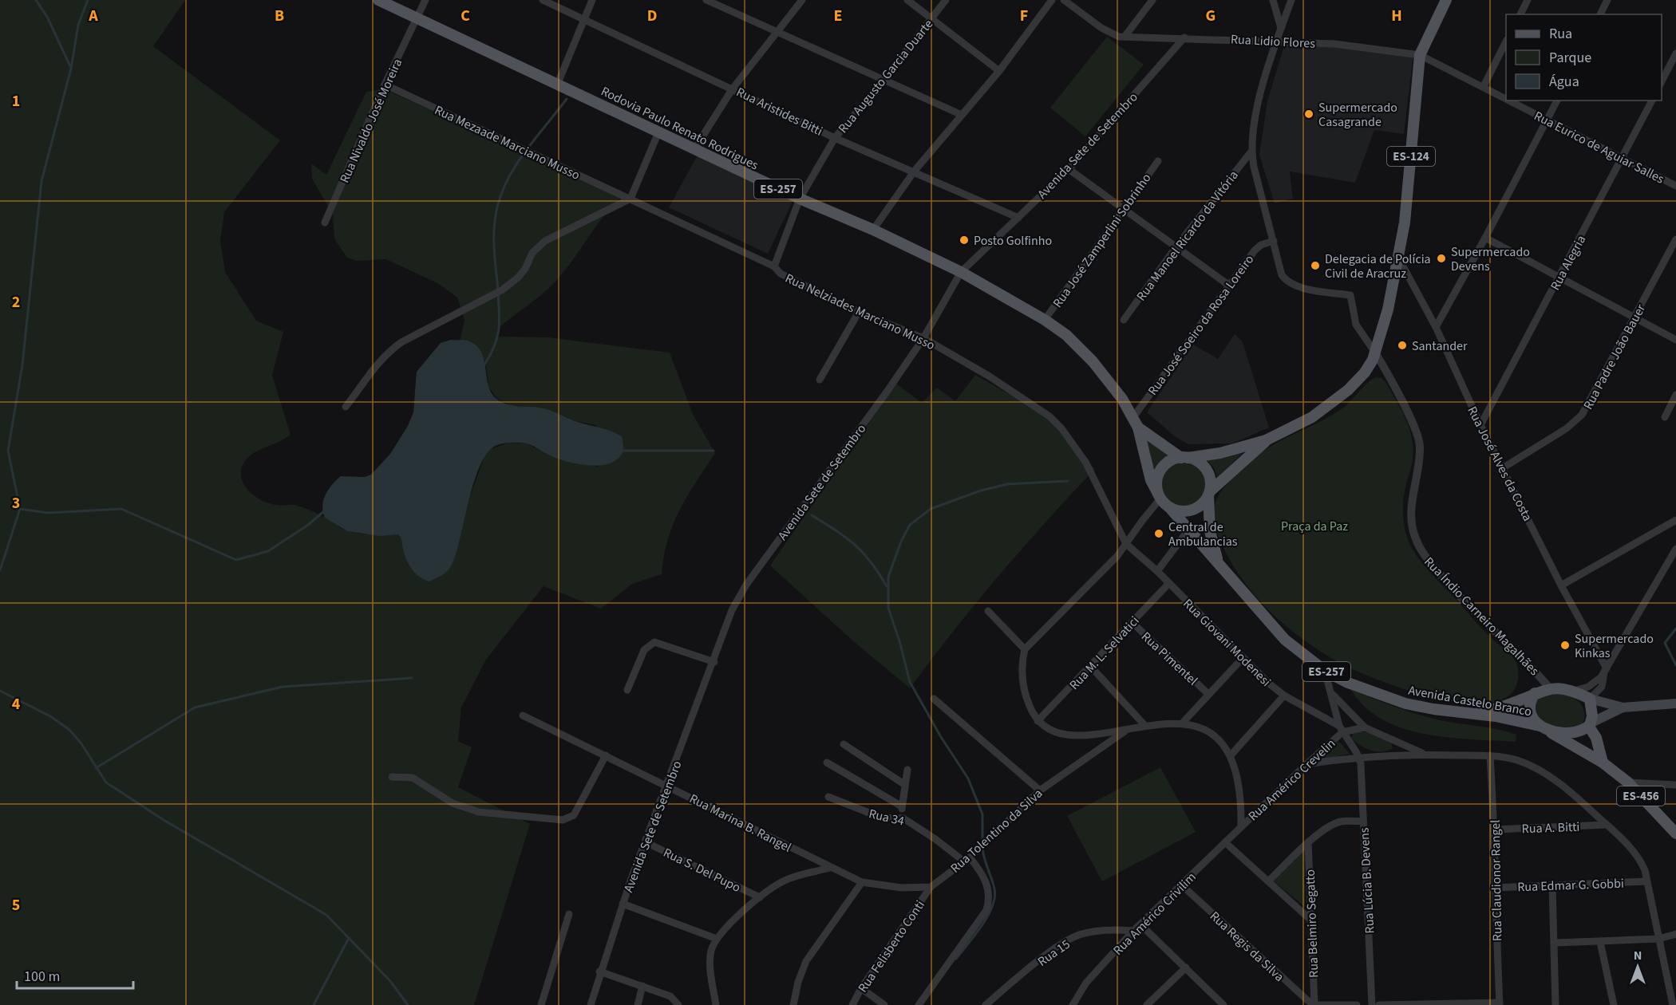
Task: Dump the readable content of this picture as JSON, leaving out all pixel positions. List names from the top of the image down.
{
  "streets": {
    "main road": [
      "Rodovia Paulo Renato Rodrigues",
      "ES-124",
      "ES-257",
      "Avenida Castelo Branco",
      "ES-456"
    ],
    "street": [
      "Rua Lidio Flores",
      "Rua Augusto Garcia Duarte",
      "Rua Aristides Bitti",
      "Rua Nivaldo José Moreira",
      "Rua Mezaade Marciano Musso",
      "Avenida Sete de Setembro",
      "Rua Eurico de Aguiar Salles",
      "Rua Manoel Ricardo da Vitória",
      "Rua José Zamperlini Sobrinho",
      "Rua Alegria",
      "Rua Nelziades Marciano Musso",
      "Rua José Soeiro da Rosa Loreiro",
      "Rua Padre João Bauer",
      "Rua José Alves da Costa",
      "Rua Índio Carneiro Magalhães",
      "Rua Giovani Modenesi",
      "Rua M. L. Selvatici",
      "Rua Pimentel",
      "Rua Américo Crevelin",
      "Rua 34",
      "Rua Marina B. Rangel",
      "Rua A. Bitti",
      "Rua Tolentino da Silva",
      "Rua S. Del Pupo",
      "Rua Lúcia B. Devens",
      "Rua Claudionor Rangel",
      "Rua Edmar G. Gobbi",
      "Rua Américo Crivilim",
      "Rua Belmiro Segatto",
      "Rua Felisberto Conti",
      "Rua Regis da Silva",
      "Rua 15"
    ]
  },
  "crossings": [
    ["Rua Lidio Flores", "Avenida Sete de Setembro"],
    ["Rua Lidio Flores", "Rua Eurico de Aguiar Salles"],
    ["Rua Lidio Flores", "ES-124"],
    ["Rua Augusto Garcia Duarte", "Rua Aristides Bitti"],
    ["Rua Augusto Garcia Duarte", "Rodovia Paulo Renato Rodrigues"],
    ["Rua Augusto Garcia Duarte", "Rua Nelziades Marciano Musso"],
    ["Rua Aristides Bitti", "Avenida Sete de Setembro"],
    ["Rua Nivaldo José Moreira", "Rodovia Paulo Renato Rodrigues"],
    ["Rua Nivaldo José Moreira", "Rua Mezaade Marciano Musso"],
    ["Rodovia Paulo Renato Rodrigues", "Avenida Sete de Setembro"],
    ["Rodovia Paulo Renato Rodrigues", "ES-257"],
    ["Rodovia Paulo Renato Rodrigues", "Rua José Zamperlini Sobrinho"],
    ["Rodovia Paulo Renato Rodrigues", "Rua José Soeiro da Rosa Loreiro"],
    ["Rua Mezaade Marciano Musso", "Rua Nelziades Marciano Musso"],
    ["Avenida Sete de Setembro", "Rua Nelziades Marciano Musso"],
    ["Avenida Sete de Setembro", "Rua Marina B. Rangel"],
    ["Avenida Sete de Setembro", "Rua S. Del Pupo"],
    ["Rua Eurico de Aguiar Salles", "ES-124"],
    ["Rua Eurico de Aguiar Salles", "Rua Alegria"],
    ["ES-124", "ES-257"],
    ["ES-124", "Rua José Alves da Costa"],
    ["ES-124", "Rua Índio Carneiro Magalhães"],
    ["ES-124", "Avenida Castelo Branco"],
    ["ES-257", "Rua José Soeiro da Rosa Loreiro"],
    ["ES-257", "Rua Índio Carneiro Magalhães"],
    ["ES-257", "Avenida Castelo Branco"],
    ["Rua Alegria", "Rua José Alves da Costa"],
    ["Rua Nelziades Marciano Musso", "Rua Giovani Modenesi"],
    ["Rua Padre João Bauer", "Rua José Alves da Costa"],
    ["Rua Índio Carneiro Magalhães", "Avenida Castelo Branco"],
    ["Rua Giovani Modenesi", "Rua M. L. Selvatici"],
    ["Rua Giovani Modenesi", "Rua Américo Crevelin"],
    ["Rua M. L. Selvatici", "Rua Pimentel"],
    ["Rua Américo Crevelin", "Rua Américo Crivilim"],
    ["Rua 34", "Rua Tolentino da Silva"],
    ["Rua A. Bitti", "Rua Claudionor Rangel"],
    ["Rua Tolentino da Silva", "Rua Felisberto Conti"],
    ["Rua Claudionor Rangel", "Rua Edmar G. Gobbi"],
    ["Rua Américo Crivilim", "Rua Regis da Silva"],
    ["Rua Américo Crivilim", "Rua 15"],
    ["Rua Belmiro Segatto", "Rua Regis da Silva"]
  ],
  "parks": ["Praça da Paz"],
  "places": [
    "Supermercado Casagrande",
    "Posto Golfinho",
    "Supermercado Devens",
    "Delegacia de Polícia Civil de Aracruz",
    "Santander",
    "Central de Ambulancias",
    "Supermercado Kinkas"
  ],
  "legend": ["Rua", "Parque", "Água"],
  "scale_bar": "100 m",
  "north": "top",
  "grid": {
    "columns": [
      "A",
      "B",
      "C",
      "D",
      "E",
      "F",
      "G",
      "H"
    ],
    "rows": [
      "1",
      "2",
      "3",
      "4",
      "5"
    ]
  }
}
